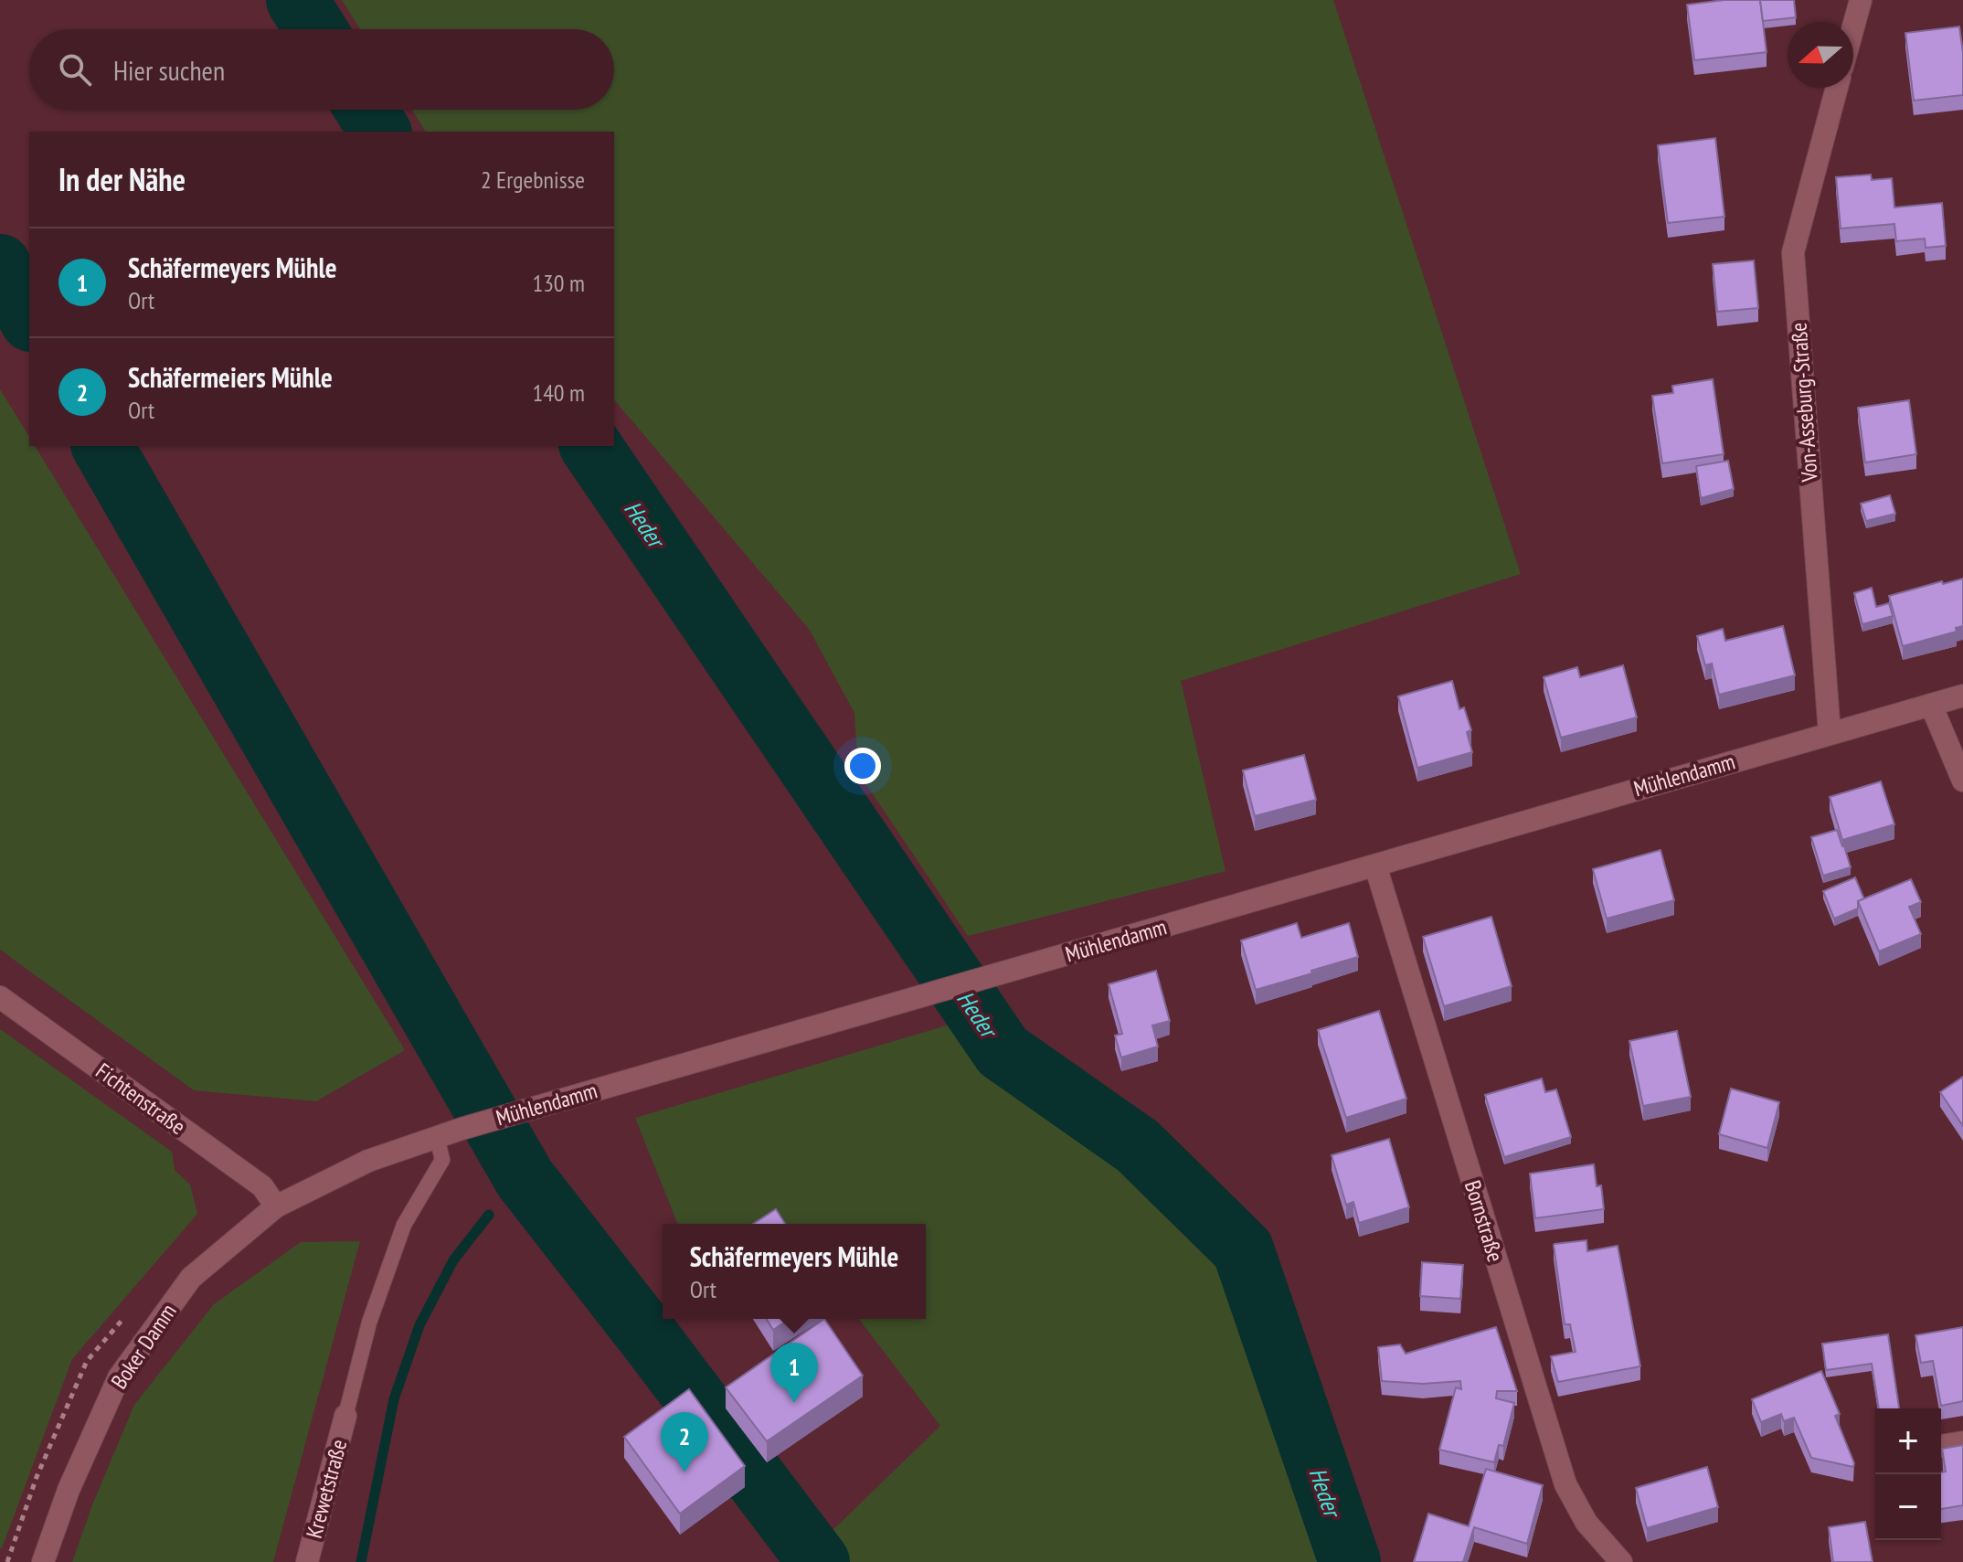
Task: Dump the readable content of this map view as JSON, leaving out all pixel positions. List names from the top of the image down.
{
  "streets": {
    "street": [
      "Von-Asseburg-Straße",
      "Mühlendamm",
      "Fichtenstraße",
      "Bornstraße",
      "Boker Damm",
      "Krewetstraße"
    ]
  },
  "crossings": [
    ["Von-Asseburg-Straße", "Mühlendamm"],
    ["Mühlendamm", "Fichtenstraße"],
    ["Mühlendamm", "Bornstraße"],
    ["Mühlendamm", "Boker Damm"],
    ["Fichtenstraße", "Boker Damm"]
  ],
  "water": ["Heder"],
  "north": "left",
  "page": {
    "search": "Hier suchen",
    "heading": ["In der Nähe", "2 Ergebnisse"],
    "list": [
      {
        "mark": "1",
        "name": "Schäfermeyers Mühle",
        "note": "Ort",
        "value": "130 m"
      },
      {
        "mark": "2",
        "name": "Schäfermeiers Mühle",
        "note": "Ort",
        "value": "140 m"
      }
    ],
    "popup": ["Schäfermeyers Mühle", "Ort"],
    "pins": ["1", "2"],
    "map_buttons": ["+", "−"]
  }
}
